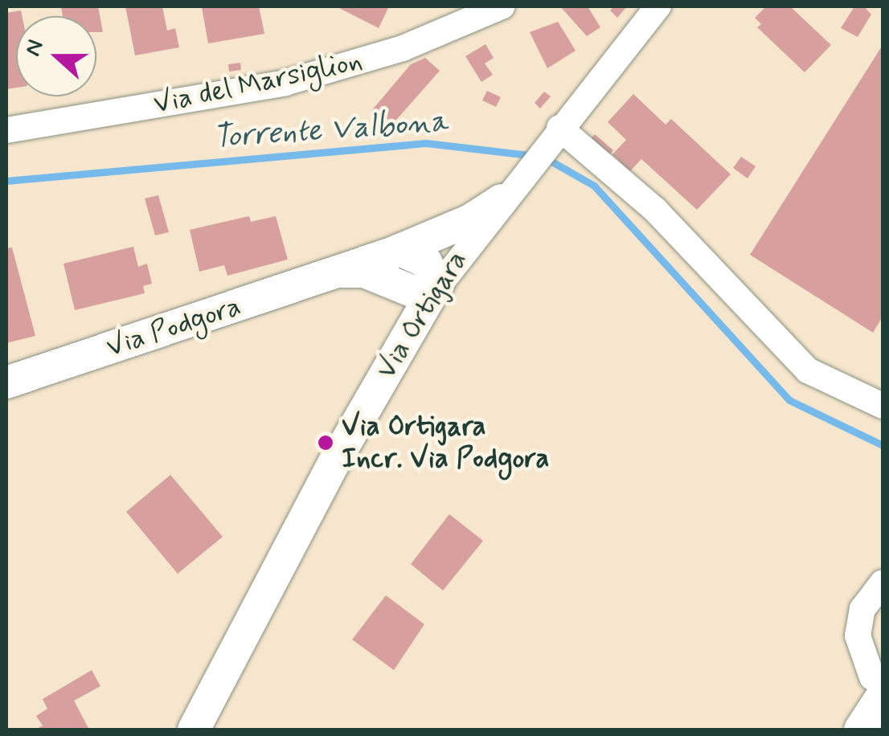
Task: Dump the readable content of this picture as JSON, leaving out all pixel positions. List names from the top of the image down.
{
  "streets": {
    "main road": ["Via Ortigara", "Via Podgora"],
    "street": ["Via del Marsiglion"]
  },
  "crossings": [
    ["Via Ortigara", "Via Podgora"]
  ],
  "water": ["Torrente Valbona"],
  "places": ["Via Ortigara Incr. Via Podgora"],
  "north": "left"
}
